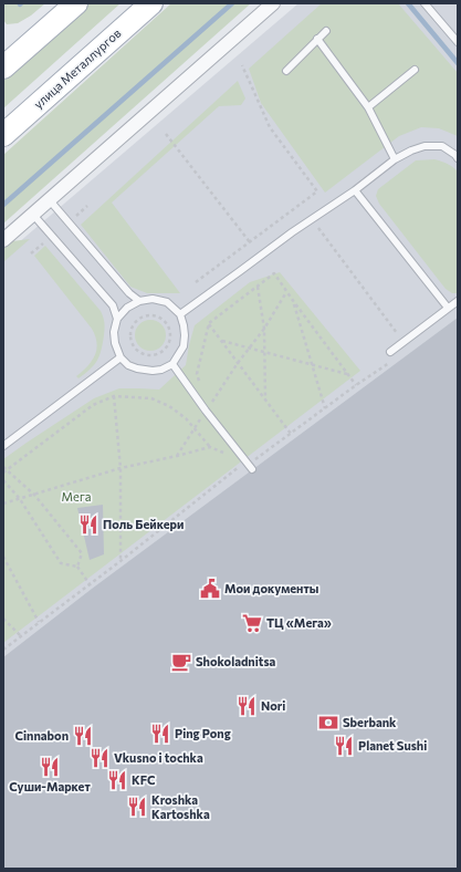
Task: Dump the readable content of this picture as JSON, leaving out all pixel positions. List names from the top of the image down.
{
  "streets": {
    "main road": ["улица Металлургов"]
  },
  "parks": ["Мега"],
  "places": {
    "restaurant": [
      "Поль Бейкери",
      "Nori",
      "Ping Pong",
      "Cinnabon",
      "Planet Sushi",
      "Vkusno i tochka",
      "Суши-Маркет",
      "KFC",
      "Kroshka Kartoshka"
    ],
    "public building": ["Мои документы"],
    "supermarket": ["ТЦ «Мега»"],
    "cafe": ["Shokoladnitsa"],
    "bank": ["Sberbank"]
  }
}
